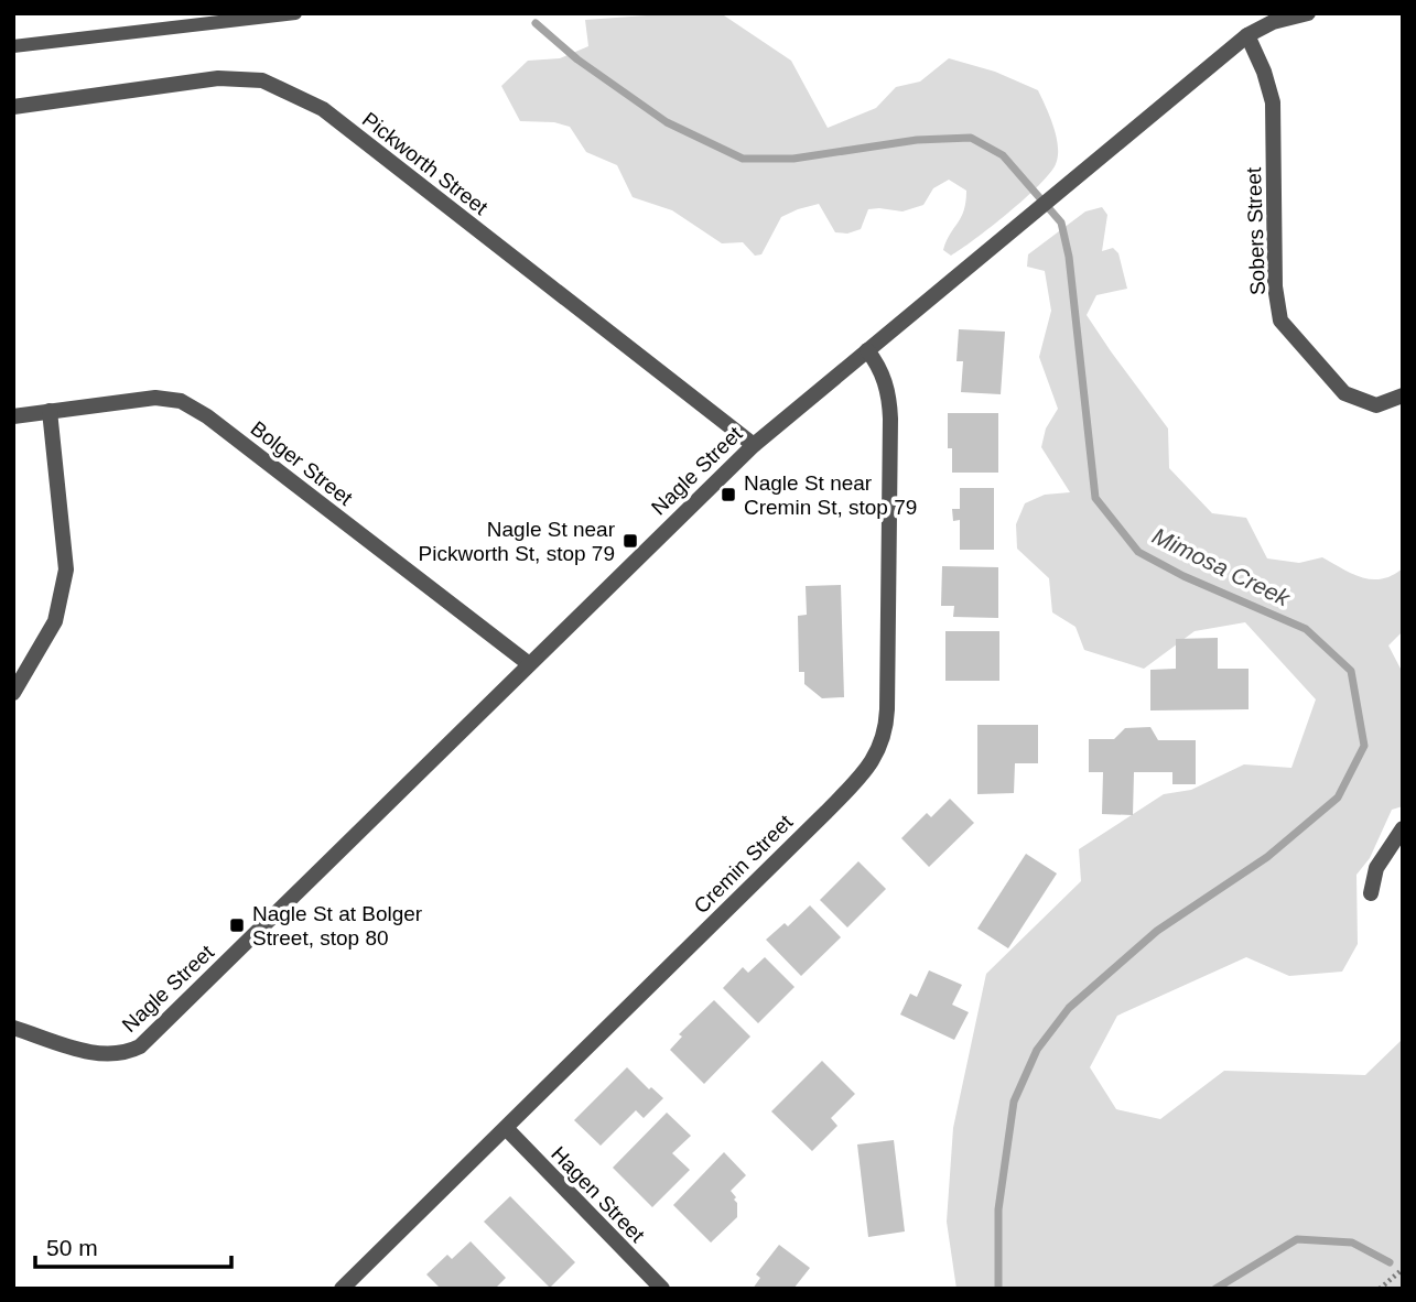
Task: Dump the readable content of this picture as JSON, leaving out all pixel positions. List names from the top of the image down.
{
  "streets": {
    "street": [
      "Pickworth Street",
      "Sobers Street",
      "Bolger Street",
      "Nagle Street",
      "Cremin Street",
      "Hagen Street"
    ]
  },
  "crossings": [
    ["Pickworth Street", "Nagle Street"],
    ["Sobers Street", "Nagle Street"],
    ["Bolger Street", "Nagle Street"],
    ["Nagle Street", "Cremin Street"],
    ["Cremin Street", "Hagen Street"]
  ],
  "water": ["Mimosa Creek"],
  "places": {
    "transit": ["Nagle St near Cremin St, stop 79", "Nagle St near Pickworth St, stop 79", "Nagle St at Bolger Street, stop 80"]
  },
  "scale_bar": "50 m"
}
